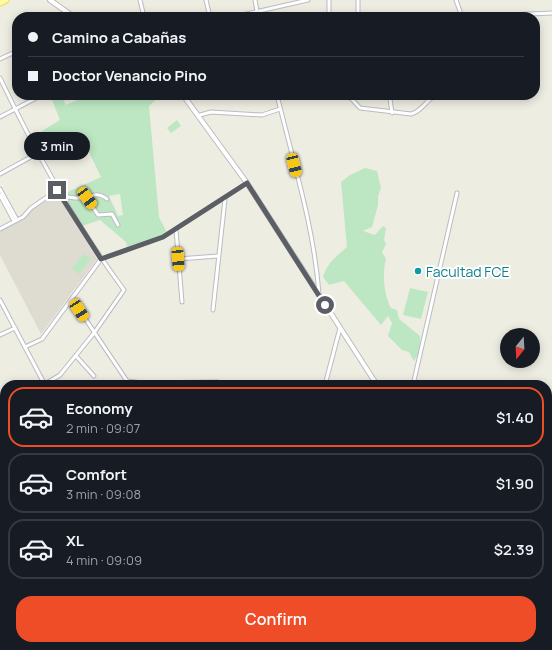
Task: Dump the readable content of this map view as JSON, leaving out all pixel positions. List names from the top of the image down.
{
  "places": ["Facultad FCE"],
  "north": "bottom",
  "page": {
    "banner": ["Camino a Cabañas", "Doctor Venancio Pino"],
    "bubble": "3 min",
    "list": [
      {
        "name": "Economy",
        "note": "2 min · 09:07",
        "value": "$1.40"
      },
      {
        "name": "Comfort",
        "note": "3 min · 09:08",
        "value": "$1.90"
      },
      {
        "name": "XL",
        "note": "4 min · 09:09",
        "value": "$2.39"
      }
    ],
    "buttons": "Confirm"
  }
}
